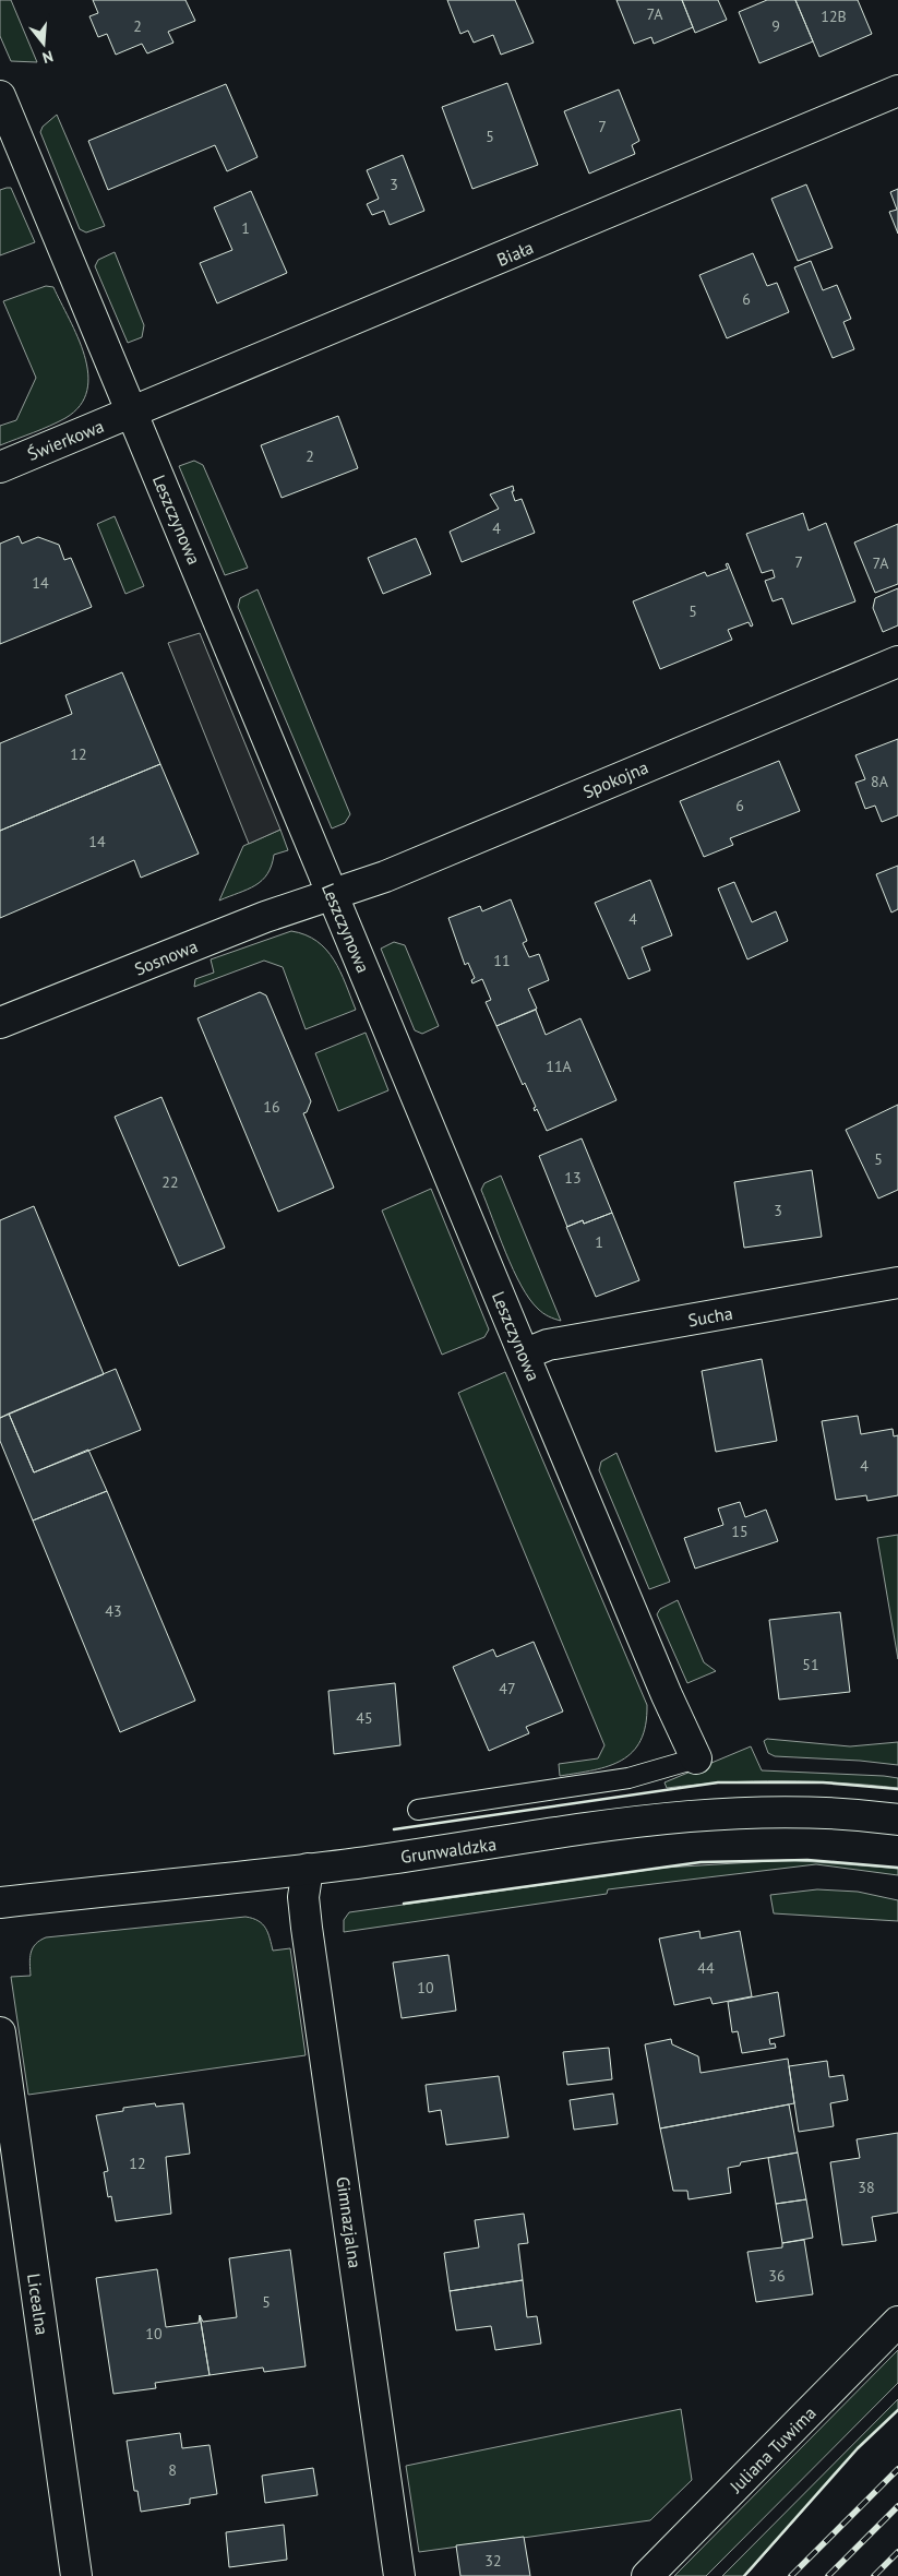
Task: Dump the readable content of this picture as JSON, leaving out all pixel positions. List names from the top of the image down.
{
  "streets": {
    "street": [
      "Biała",
      "Świerkowa",
      "Leszczynowa",
      "Spokojna",
      "Sosnowa",
      "Sucha",
      "Grunwaldzka",
      "Gimnazjalna",
      "Licealna",
      "Juliana Tuwima"
    ]
  },
  "crossings": [
    ["Biała", "Świerkowa"],
    ["Biała", "Leszczynowa"],
    ["Świerkowa", "Leszczynowa"],
    ["Leszczynowa", "Spokojna"],
    ["Leszczynowa", "Sosnowa"],
    ["Leszczynowa", "Sucha"],
    ["Spokojna", "Sosnowa"],
    ["Grunwaldzka", "Gimnazjalna"]
  ],
  "house_numbers": [
    "7A",
    "12B",
    "2",
    "9",
    "7",
    "5",
    "3",
    "1",
    "6",
    "2",
    "4",
    "7",
    "7A",
    "14",
    "5",
    "12",
    "8A",
    "6",
    "14",
    "4",
    "11",
    "11A",
    "16",
    "5",
    "13",
    "22",
    "3",
    "1",
    "4",
    "15",
    "43",
    "51",
    "47",
    "45",
    "44",
    "10",
    "12",
    "38",
    "36",
    "5",
    "10",
    "8",
    "32"
  ],
  "north": "bottom"
}
